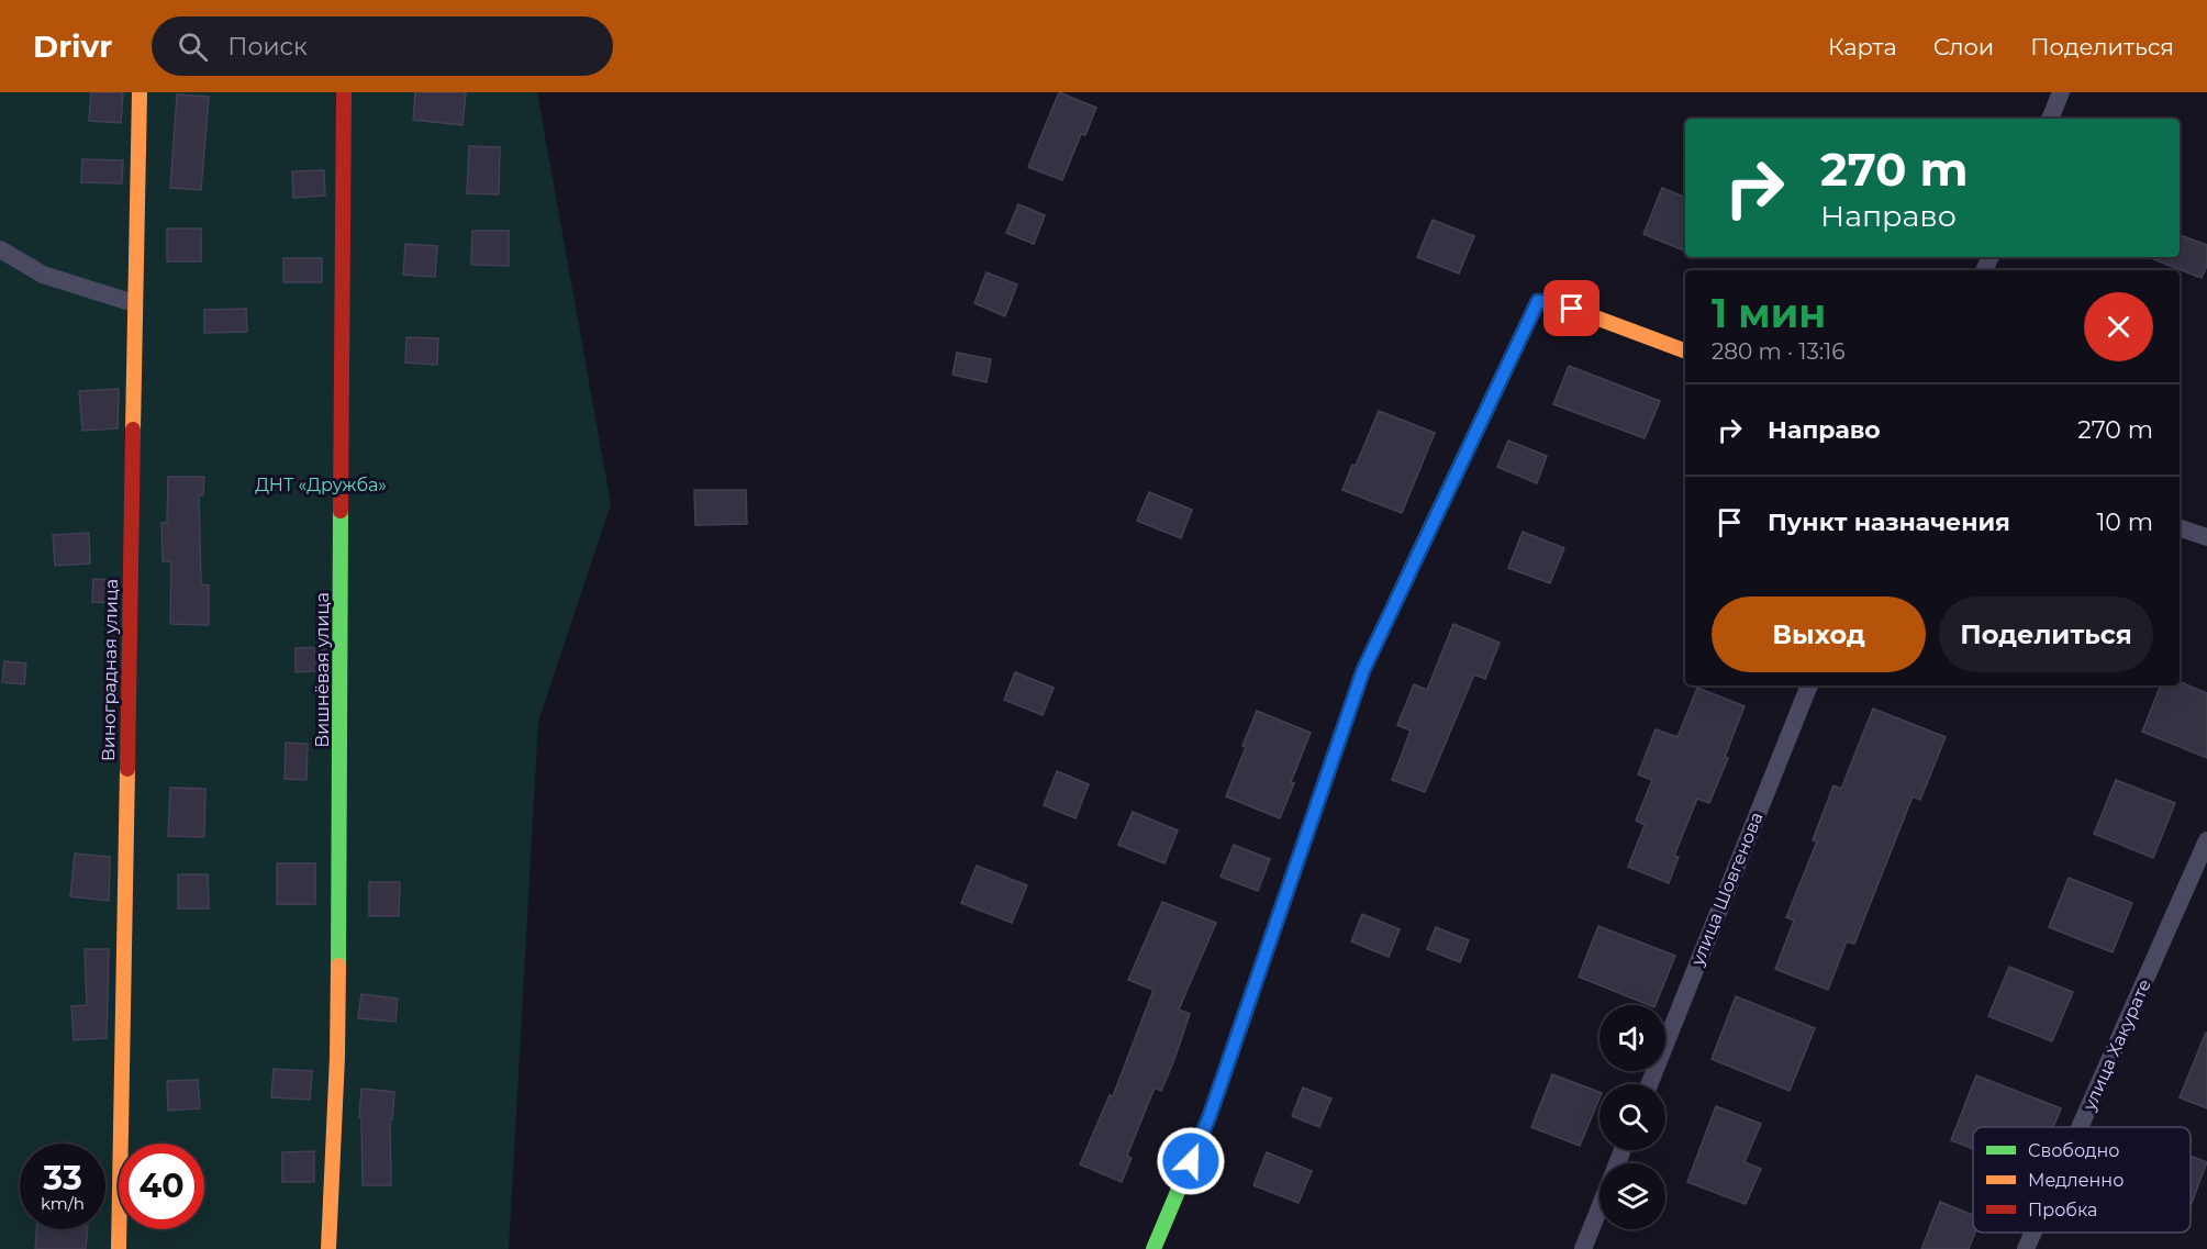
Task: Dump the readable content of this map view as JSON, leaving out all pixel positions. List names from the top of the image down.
{
  "streets": {
    "street": [
      "Виноградная улица",
      "Вишнёвая улица",
      "улица Шовгенова",
      "улица Хакурате"
    ]
  },
  "parks": ["ДНТ «Дружба»"],
  "legend": ["Свободно", "Медленно", "Пробка"],
  "page": {
    "header": "Drivr",
    "search": "Поиск",
    "nav": ["Карта", "Слои", "Поделиться"],
    "turn": ["270 m", "Направо"],
    "heading": ["1 мин", "280 m · 13:16"],
    "list": [
      {
        "name": "Направо",
        "value": "270 m"
      },
      {
        "name": "Пункт назначения",
        "value": "10 m"
      }
    ],
    "buttons": ["Выход", "Поделиться"],
    "speed": "33 km/h",
    "limit": "40"
  }
}
